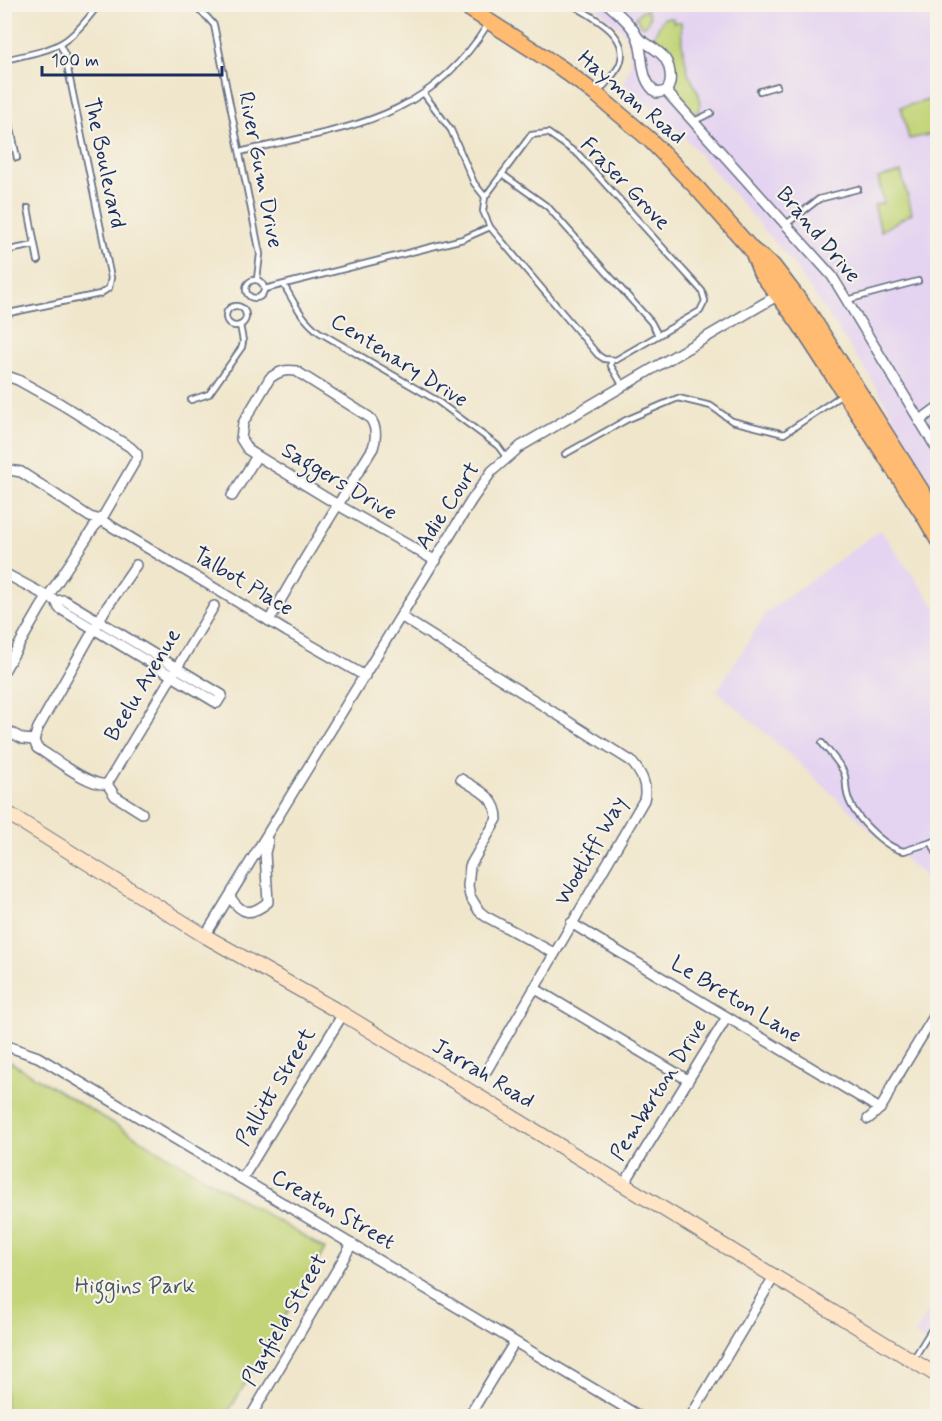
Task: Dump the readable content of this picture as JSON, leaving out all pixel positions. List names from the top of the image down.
{
  "streets": {
    "main road": ["Hayman Road"],
    "street": [
      "Brand Drive",
      "Saggers Drive",
      "Adie Court",
      "Talbot Place",
      "Beelu Avenue",
      "Wootliff Way",
      "Le Breton Lane",
      "Jarrah Road",
      "Pallitt Street",
      "Pemberton Drive",
      "Creaton Street",
      "Playfield Street"
    ],
    "lane": [
      "The Boulevard",
      "River Gum Drive",
      "Fraser Grove",
      "Centenary Drive"
    ]
  },
  "crossings": [
    ["Hayman Road", "Adie Court"],
    ["Centenary Drive", "Adie Court"],
    ["Saggers Drive", "Adie Court"],
    ["Adie Court", "Talbot Place"],
    ["Adie Court", "Wootliff Way"],
    ["Adie Court", "Jarrah Road"],
    ["Wootliff Way", "Le Breton Lane"],
    ["Le Breton Lane", "Pemberton Drive"],
    ["Jarrah Road", "Pallitt Street"],
    ["Jarrah Road", "Pemberton Drive"],
    ["Pallitt Street", "Creaton Street"],
    ["Creaton Street", "Playfield Street"]
  ],
  "parks": ["Higgins Park"],
  "scale_bar": "100 m"
}
